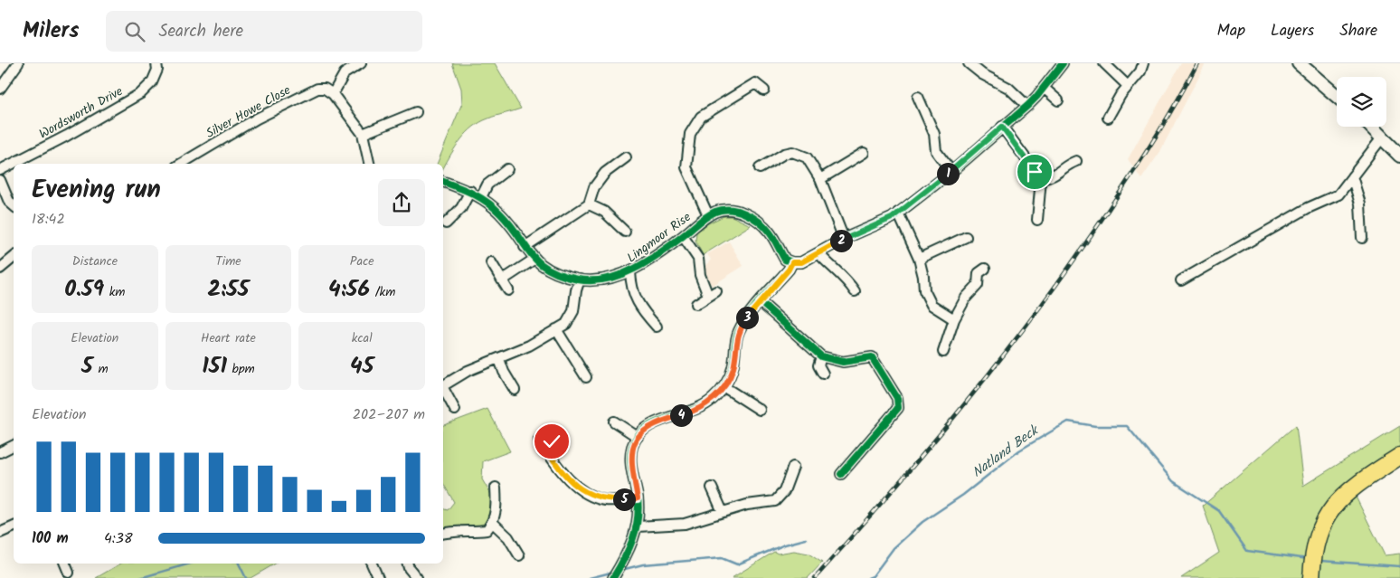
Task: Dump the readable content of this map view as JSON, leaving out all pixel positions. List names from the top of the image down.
{
  "streets": {
    "street": ["Silver Howe Close", "Wordsworth Drive", "Lingmoor Rise"]
  },
  "water": ["Natland Beck"],
  "page": {
    "header": "Milers",
    "search": "Search here",
    "nav": ["Map", "Layers", "Share"],
    "pins": [
      "1",
      "2",
      "3",
      "4",
      "5"
    ],
    "heading": ["Evening run", "18:42"],
    "stats": [
      ["Distance", "0.59 km"],
      ["Time", "2:55"],
      ["Pace", "4:56 /km"],
      ["Elevation", "5 m"],
      ["Heart rate", "151 bpm"],
      ["kcal", "45"]
    ],
    "chart": ["Elevation", "202–207 m"],
    "list": [
      {
        "name": "100 m",
        "note": "4:38"
      }
    ]
  }
}
